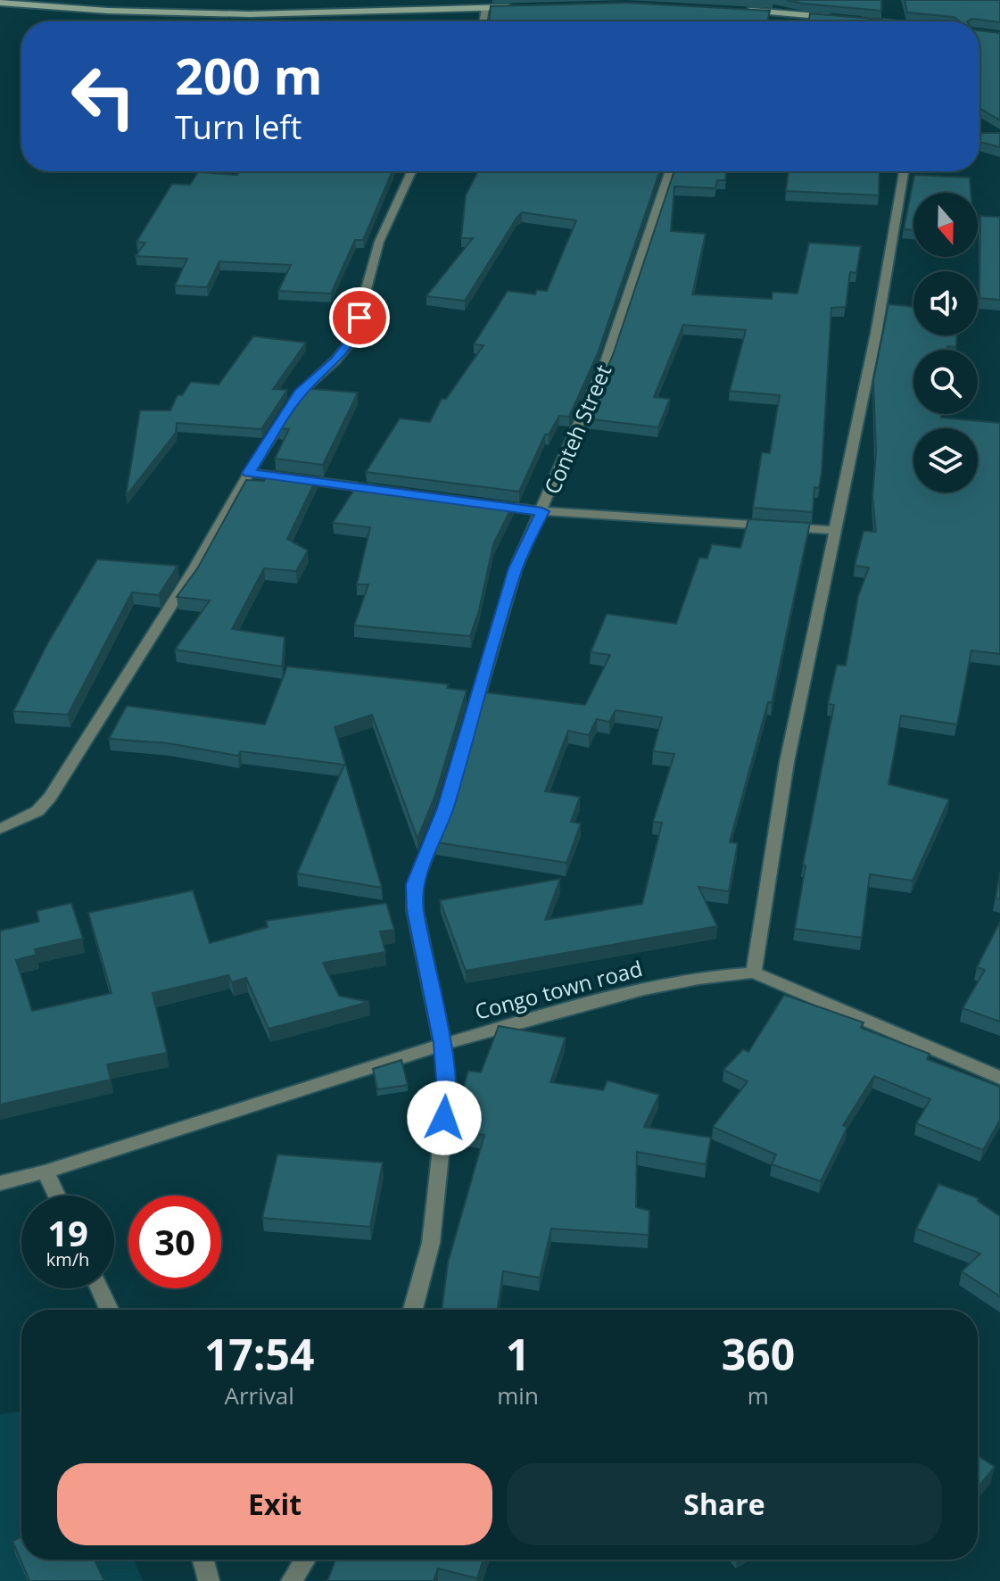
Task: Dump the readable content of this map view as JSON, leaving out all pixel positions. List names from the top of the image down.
{
  "streets": {
    "street": ["Conteh Street", "Congo town road"]
  },
  "crossings": [
    ["Conteh Street", "Congo town road"]
  ],
  "north": "bottom",
  "page": {
    "turn": ["200 m", "Turn left"],
    "speed": "19 km/h",
    "limit": "30",
    "eta": [
      "17:54",
      "Arrival",
      "1",
      "min",
      "360",
      "m"
    ],
    "buttons": ["Exit", "Share"]
  }
}
